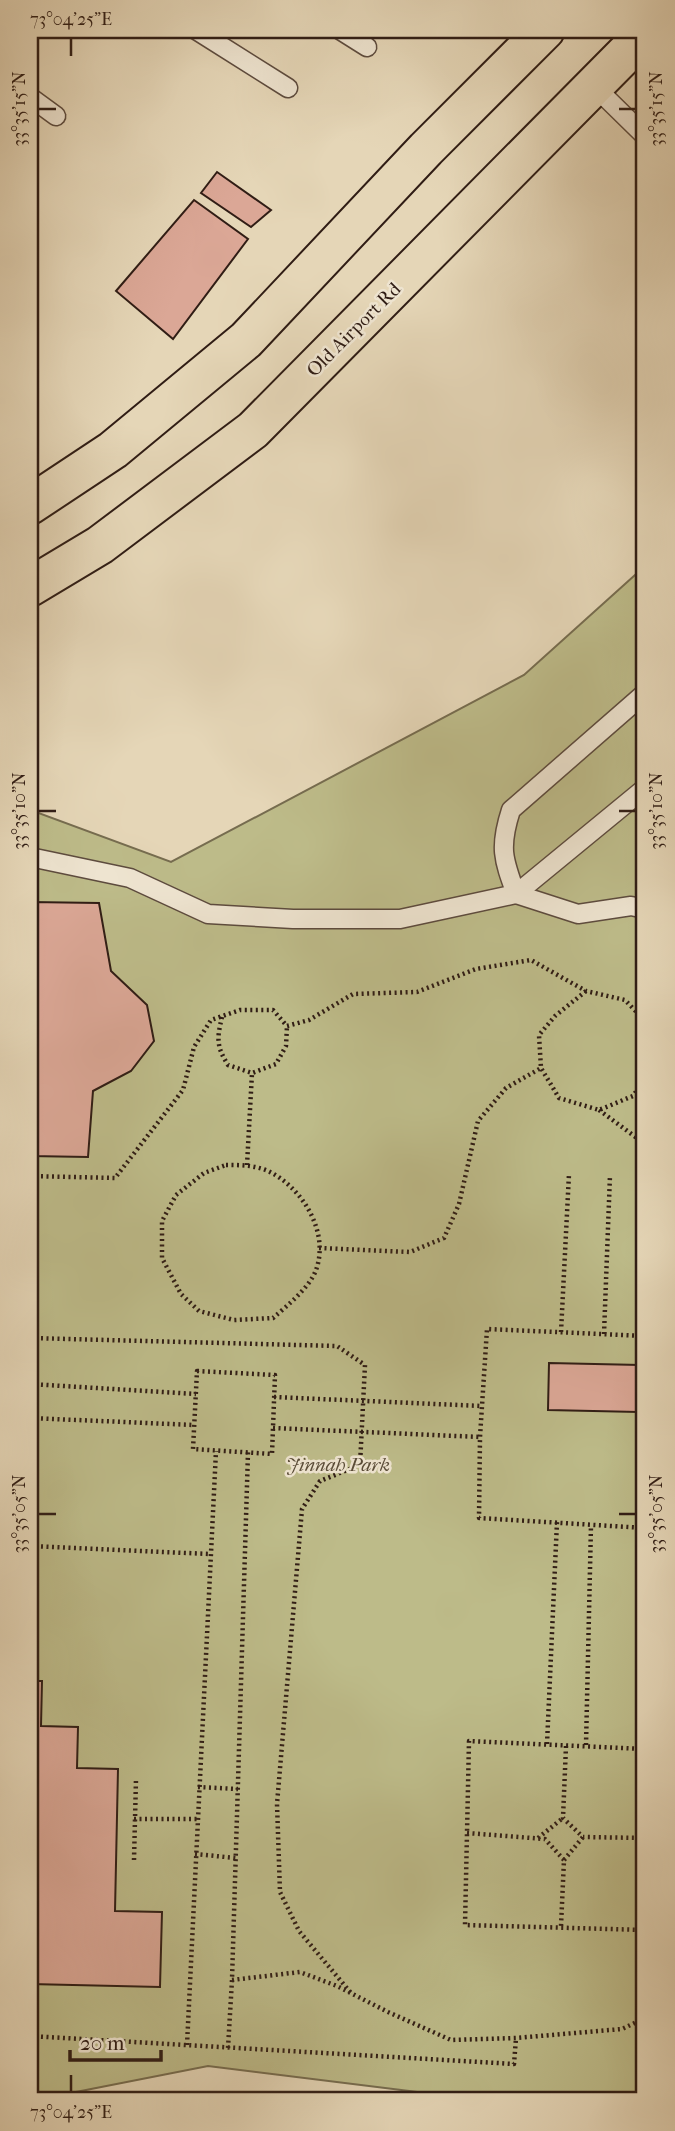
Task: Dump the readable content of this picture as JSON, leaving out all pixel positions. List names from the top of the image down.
{
  "streets": {
    "main road": ["Old Airport Rd"]
  },
  "parks": ["Jinnah Park"],
  "scale_bar": "20 m",
  "coordinates": [
    "73°04'25\"E",
    "33°35'15\"N",
    "33°35'10\"N",
    "33°35'05\"N"
  ]
}
